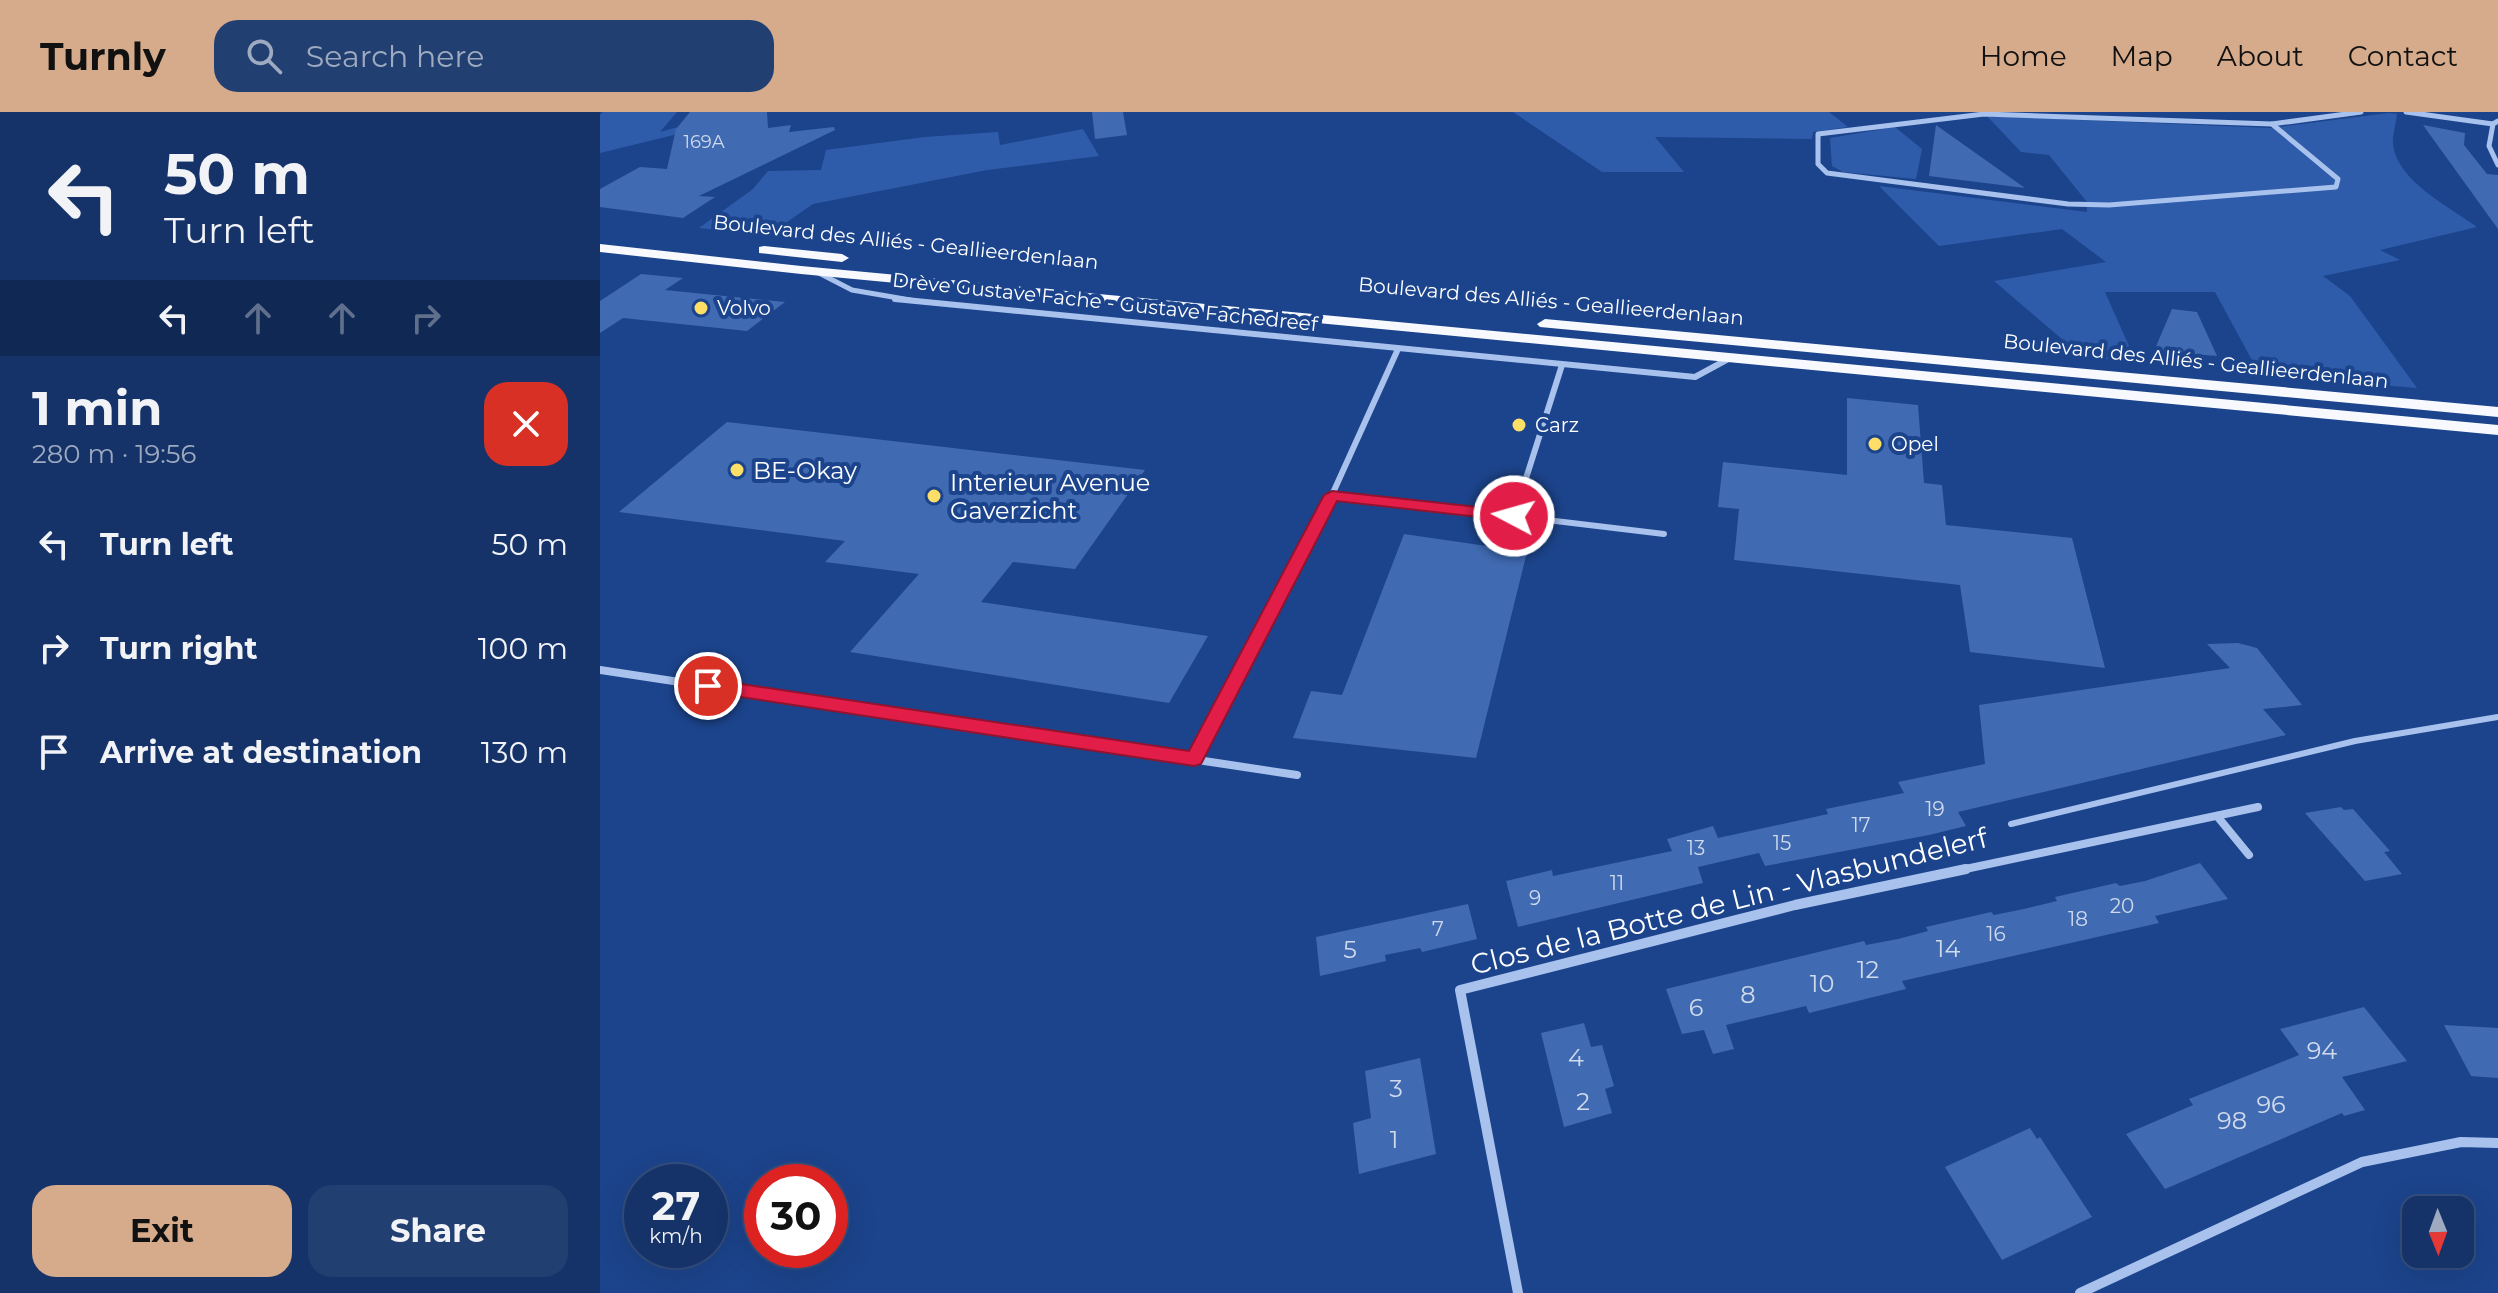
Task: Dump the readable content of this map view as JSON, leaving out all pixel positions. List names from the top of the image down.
{
  "streets": {
    "highway": ["Boulevard des Alliés - Geallieerdenlaan"],
    "street": ["Drève Gustave Fache - Gustave Fachedreef", "Clos de la Botte de Lin - Vlasbundelerf"]
  },
  "crossings": [
    ["Boulevard des Alliés - Geallieerdenlaan", "Drève Gustave Fache - Gustave Fachedreef"]
  ],
  "places": [
    "Volvo",
    "Carz",
    "Opel",
    "BE-Okay",
    "Interieur Avenue Gaverzicht"
  ],
  "house_numbers": [
    "169A",
    "19",
    "17",
    "15",
    "13",
    "11",
    "9",
    "20",
    "18",
    "7",
    "16",
    "14",
    "5",
    "12",
    "10",
    "8",
    "6",
    "94",
    "4",
    "3",
    "2",
    "96",
    "98",
    "1"
  ],
  "north": "bottom",
  "page": {
    "header": "Turnly",
    "search": "Search here",
    "nav": [
      "Home",
      "Map",
      "About",
      "Contact"
    ],
    "turn": ["50 m", "Turn left"],
    "heading": ["1 min", "280 m · 19:56"],
    "list": [
      {
        "name": "Turn left",
        "value": "50 m"
      },
      {
        "name": "Turn right",
        "value": "100 m"
      },
      {
        "name": "Arrive at destination",
        "value": "130 m"
      }
    ],
    "speed": "27 km/h",
    "limit": "30",
    "buttons": ["Exit", "Share"]
  }
}
